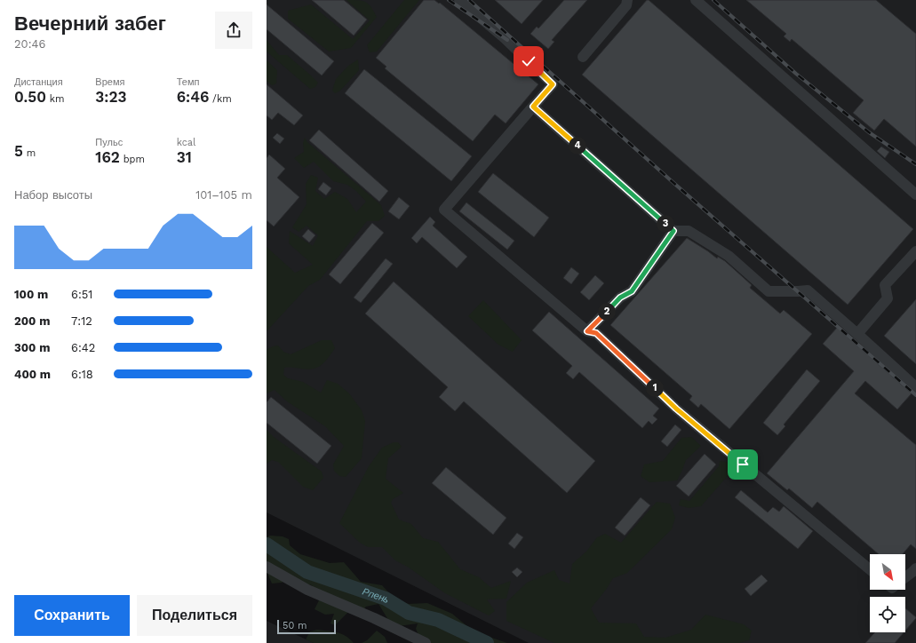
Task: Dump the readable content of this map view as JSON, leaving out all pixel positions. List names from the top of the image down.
{
  "water": ["Рпень"],
  "scale_bar": "50 m",
  "north": "bottom right",
  "page": {
    "heading": ["Вечерний забег", "20:46"],
    "stats": [
      ["Дистанция", "0.50 km"],
      ["Время", "3:23"],
      ["Темп", "6:46 /km"],
      ["5 m"],
      ["Пульс", "162 bpm"],
      ["kcal", "31"]
    ],
    "pins": [
      "4",
      "3",
      "2",
      "1"
    ],
    "chart": ["Набор высоты", "101–105 m"],
    "list": [
      {
        "name": "100 m",
        "note": "6:51"
      },
      {
        "name": "200 m",
        "note": "7:12"
      },
      {
        "name": "300 m",
        "note": "6:42"
      },
      {
        "name": "400 m",
        "note": "6:18"
      }
    ],
    "buttons": ["Сохранить", "Поделиться"],
    "scale": "50 m"
  }
}
